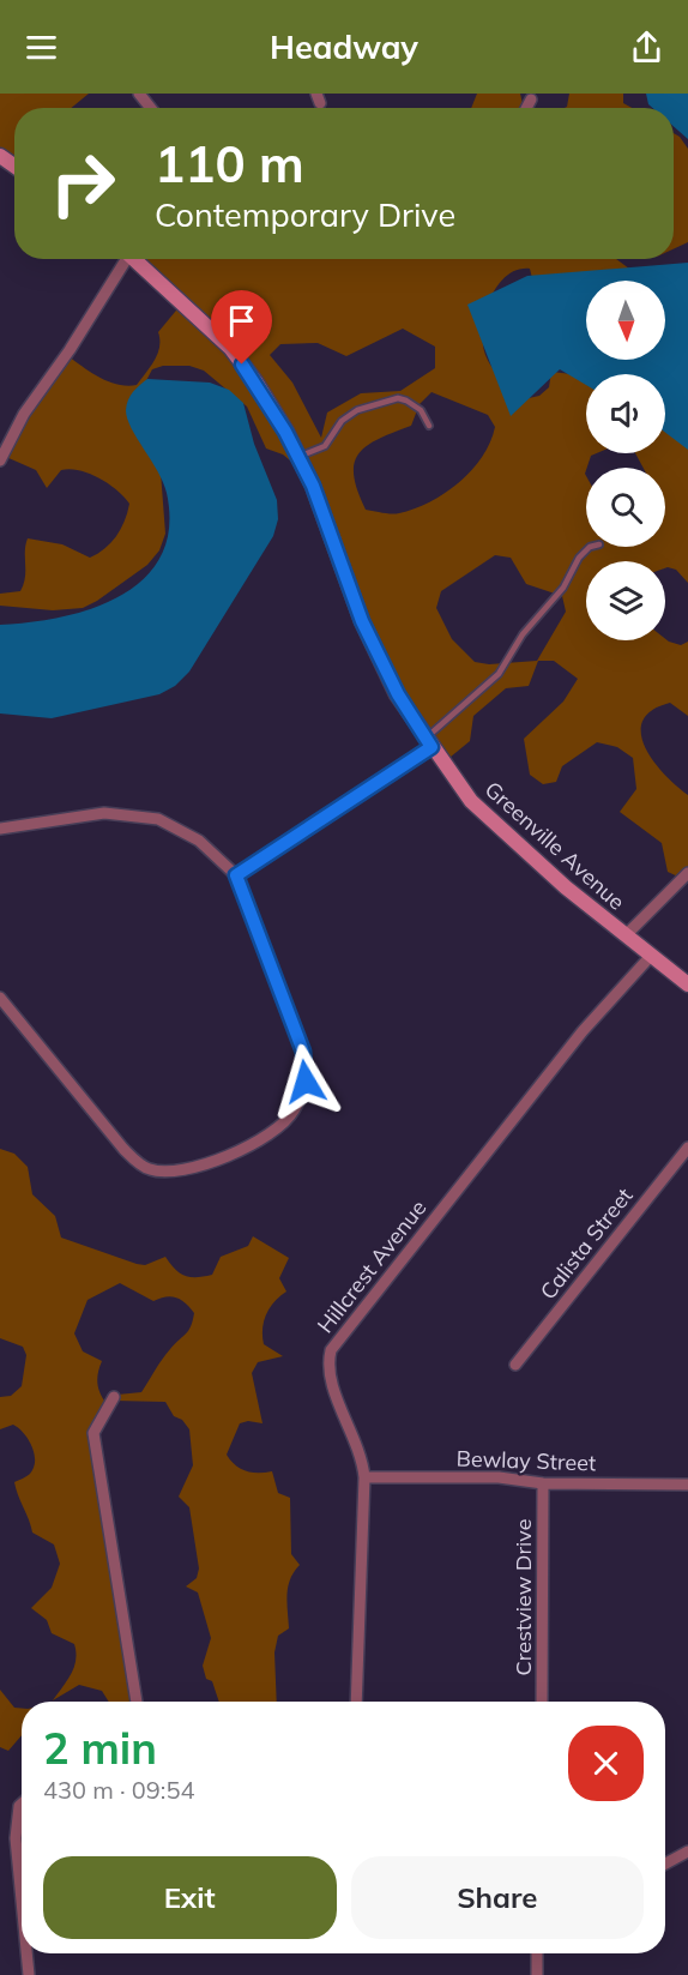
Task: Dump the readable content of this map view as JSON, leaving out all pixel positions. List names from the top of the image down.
{
  "streets": {
    "main road": ["Greenville Avenue"],
    "street": [
      "Calista Street",
      "Hillcrest Avenue",
      "Bewlay Street",
      "Crestview Drive"
    ]
  },
  "crossings": [
    ["Greenville Avenue", "Hillcrest Avenue"],
    ["Hillcrest Avenue", "Bewlay Street"],
    ["Bewlay Street", "Crestview Drive"]
  ],
  "north": "bottom",
  "page": {
    "header": "Headway",
    "turn": ["110 m", "Contemporary Drive"],
    "heading": ["2 min", "430 m · 09:54"],
    "buttons": ["Exit", "Share"]
  }
}
